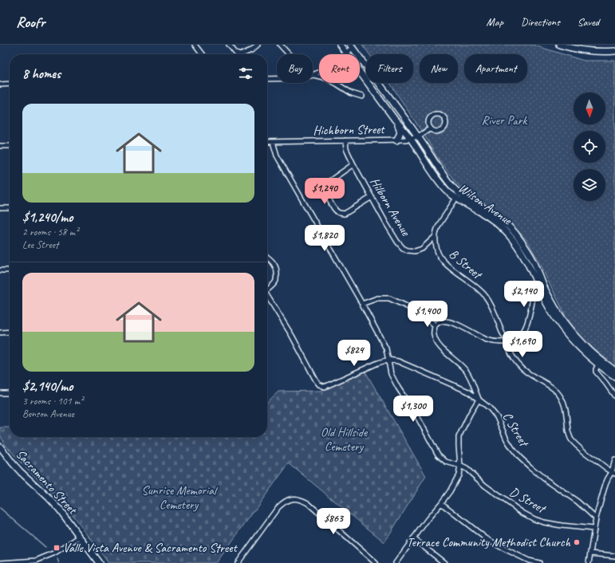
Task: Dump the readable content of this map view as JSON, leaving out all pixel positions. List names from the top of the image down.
{
  "streets": {
    "main road": ["Wilson Avenue", "Sacramento Street"],
    "street": [
      "Hichborn Street",
      "Hilborn Avenue",
      "B Street",
      "C Street",
      "D Street"
    ]
  },
  "crossings": [
    ["Hichborn Street", "Wilson Avenue"],
    ["Hichborn Street", "Hilborn Avenue"],
    ["Hichborn Street", "D Street"],
    ["Wilson Avenue", "B Street"],
    ["Hilborn Avenue", "B Street"],
    ["C Street", "D Street"]
  ],
  "parks": ["River Park", "Old Hillside Cemetery", "Sunrise Memorial Cemetery"],
  "places": {
    "other": ["Terrace Community Methodist Church"],
    "transit": ["Valle Vista Avenue & Sacramento Street"]
  },
  "north": "bottom",
  "page": {
    "header": "Roofr",
    "nav": ["Map", "Directions", "Saved"],
    "chip": [
      "Buy",
      "Rent",
      "Filters",
      "New",
      "Apartment"
    ],
    "heading": "8 homes",
    "list": [
      {
        "name": "$1,240/mo",
        "note": "2 rooms · 58 m² · Lee Street"
      },
      {
        "name": "$2,140/mo",
        "note": "3 rooms · 101 m² · Benson Avenue"
      }
    ],
    "price": [
      "$1,240",
      "$1,820",
      "$2,140",
      "$1,400",
      "$1,690",
      "$824",
      "$1,300",
      "$863"
    ]
  }
}
